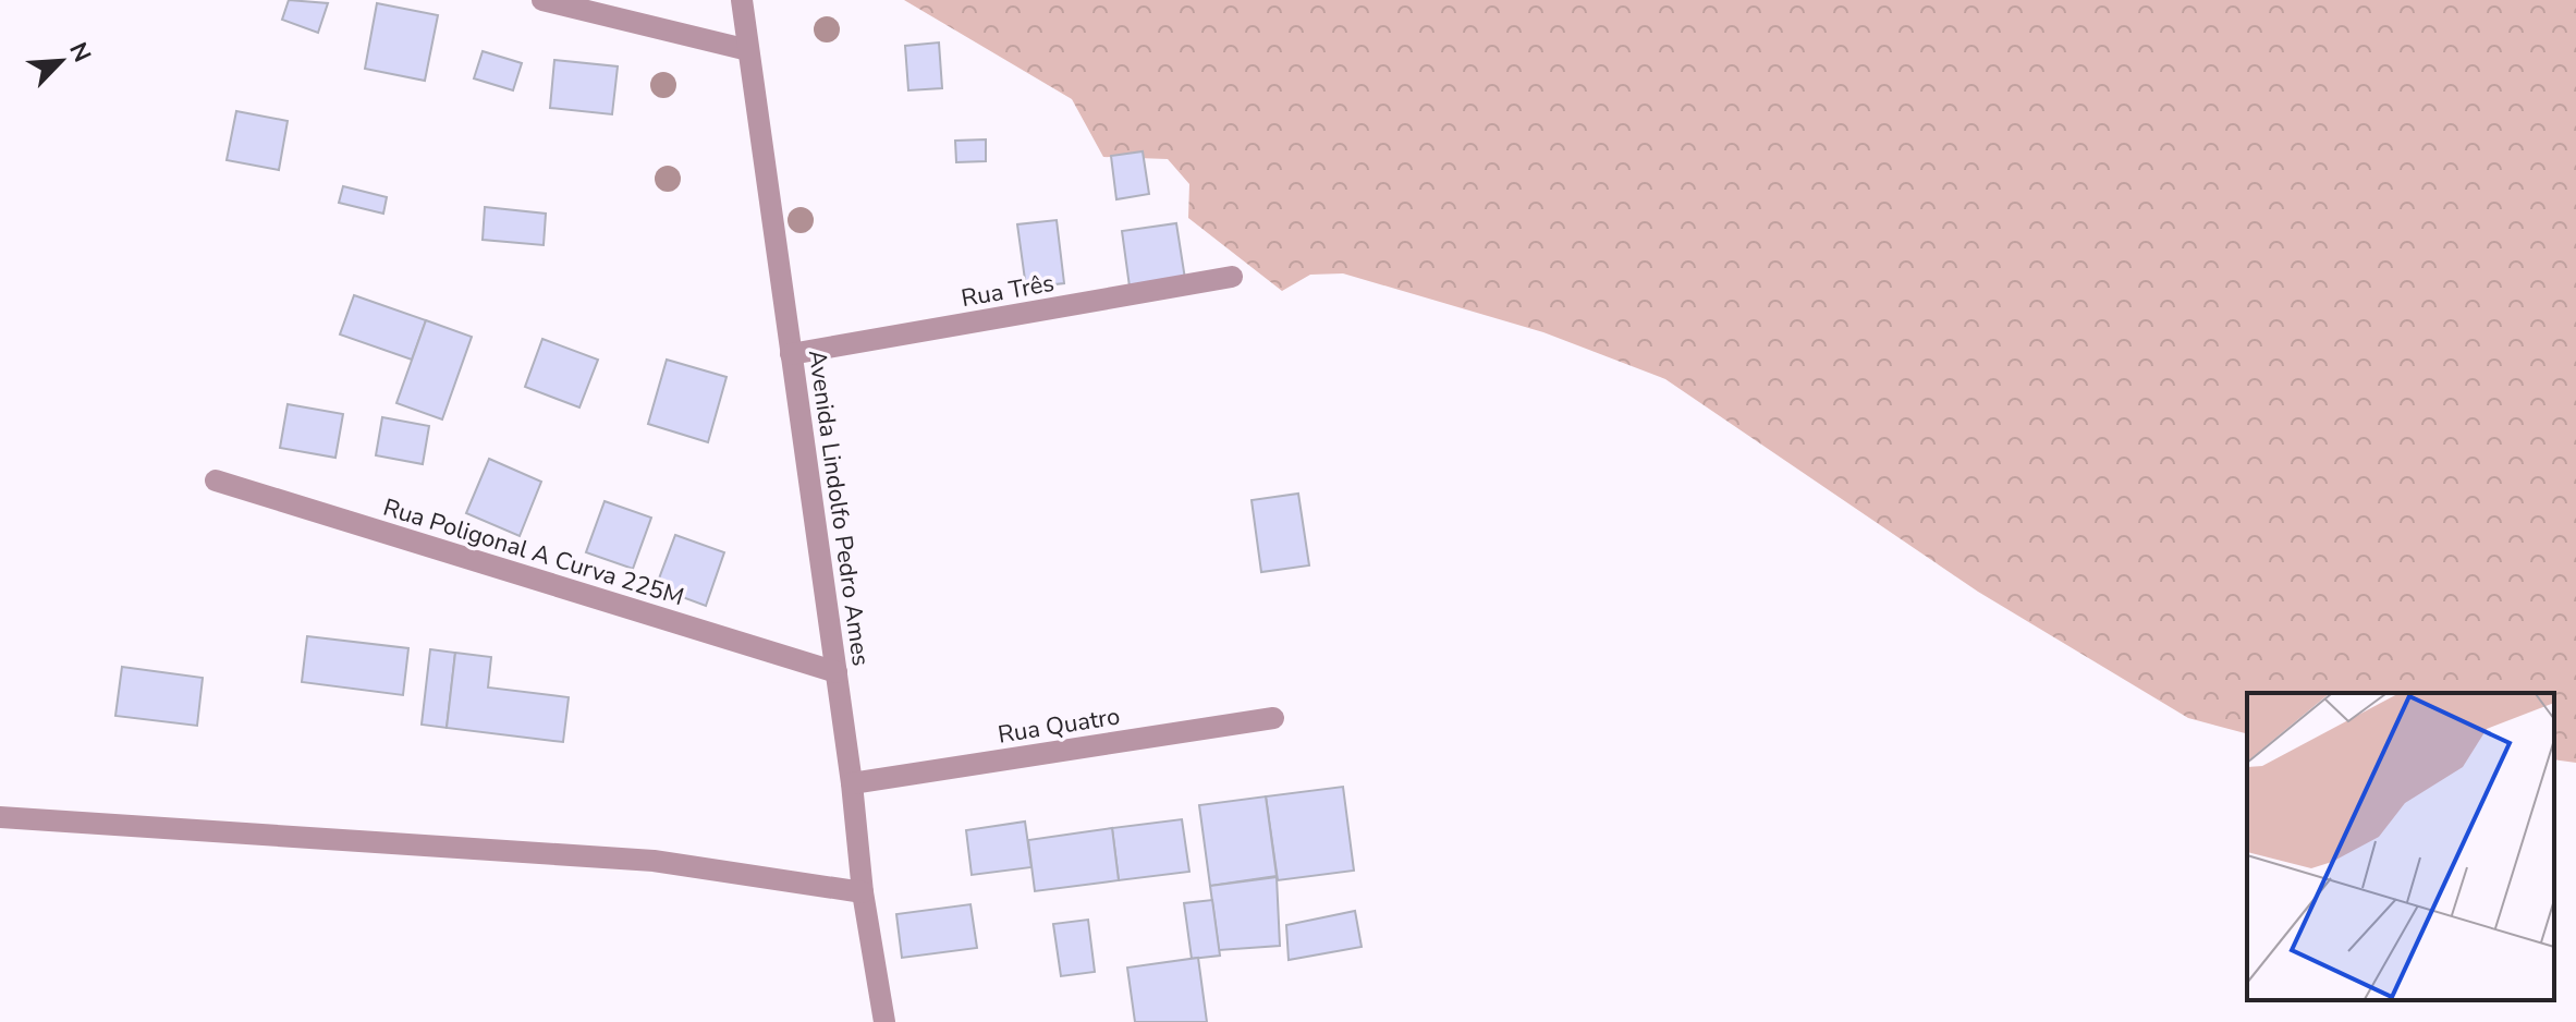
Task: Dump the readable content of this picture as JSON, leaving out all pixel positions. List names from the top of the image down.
{
  "streets": {
    "street": [
      "Rua Três",
      "Avenida Lindolfo Pedro Ames",
      "Rua Poligonal A Curva 225M",
      "Rua Quatro"
    ]
  },
  "crossings": [
    ["Rua Três", "Avenida Lindolfo Pedro Ames"],
    ["Avenida Lindolfo Pedro Ames", "Rua Poligonal A Curva 225M"],
    ["Avenida Lindolfo Pedro Ames", "Rua Quatro"]
  ],
  "north": "top right"
}
